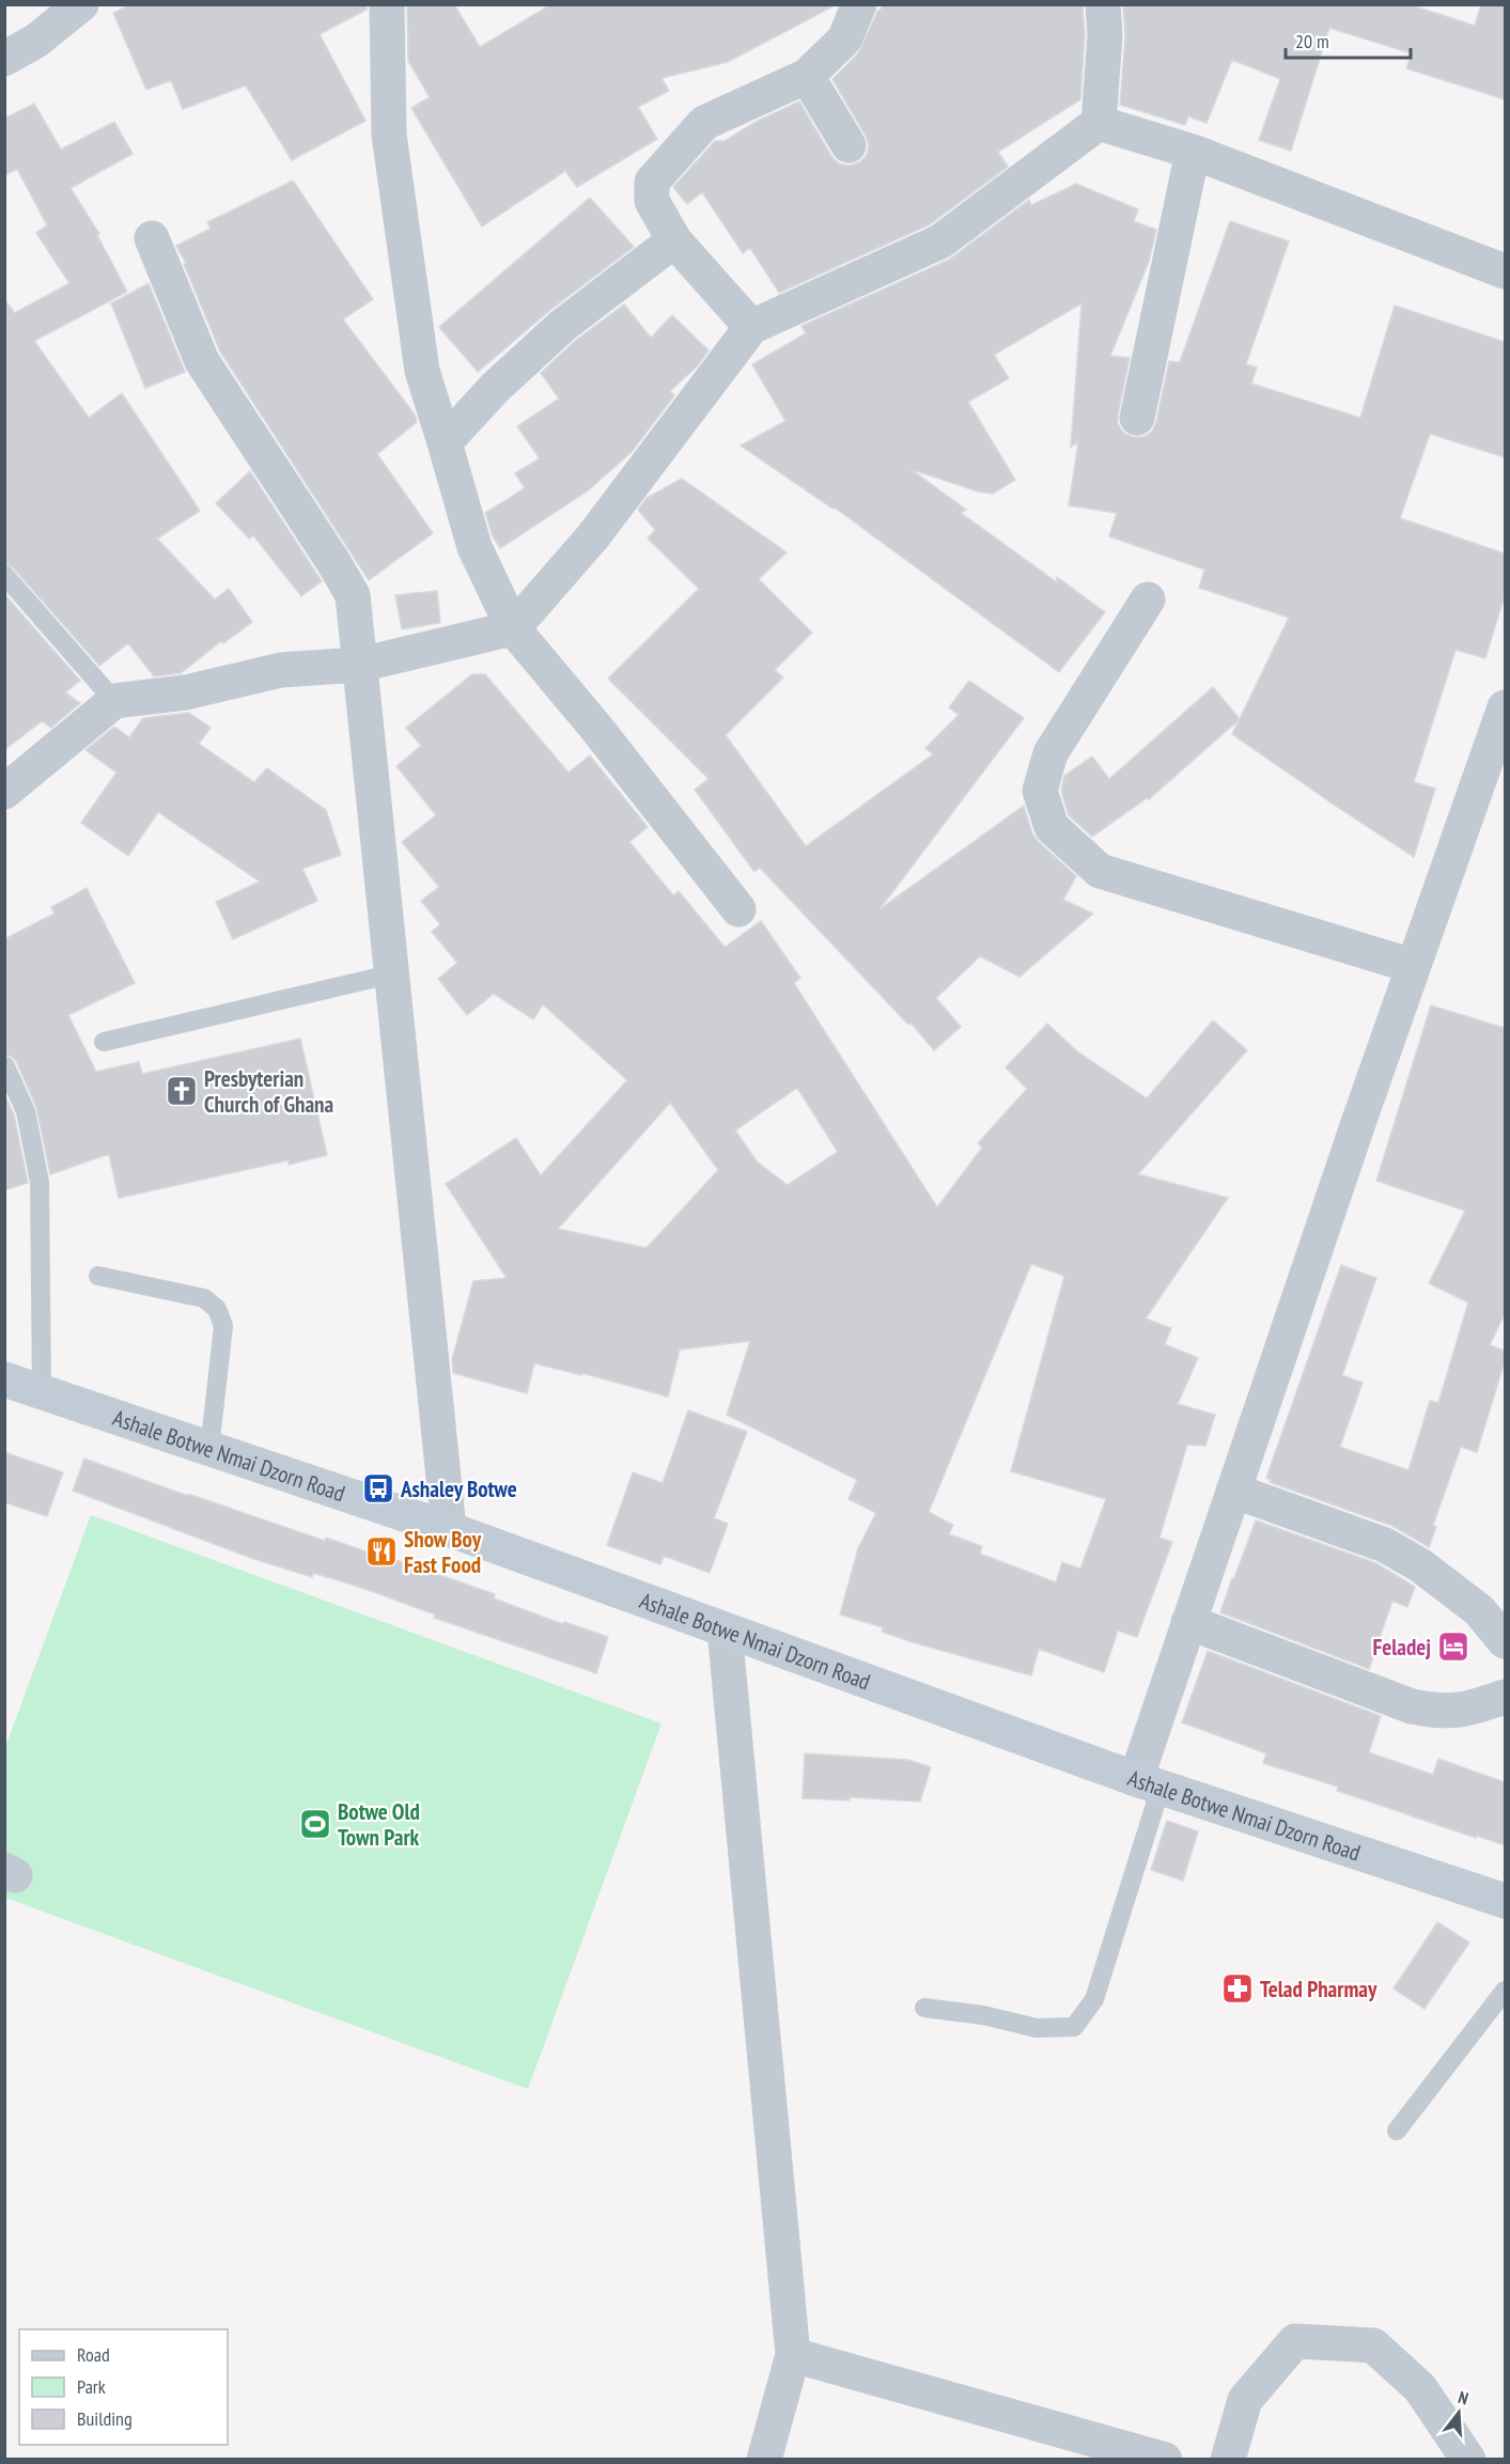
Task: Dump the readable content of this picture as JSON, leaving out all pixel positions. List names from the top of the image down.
{
  "streets": {
    "main road": ["Ashale Botwe Nmai Dzorn Road"]
  },
  "places": {
    "church": ["Presbyterian Church of Ghana"],
    "bus stop": ["Ashaley Botwe"],
    "restaurant": ["Show Boy Fast Food"],
    "hotel": ["Feladej"],
    "sports": ["Botwe Old Town Park"],
    "pharmacy": ["Telad Pharmay"]
  },
  "legend": ["Road", "Park", "Building"],
  "scale_bar": "20 m",
  "north": "top"
}
